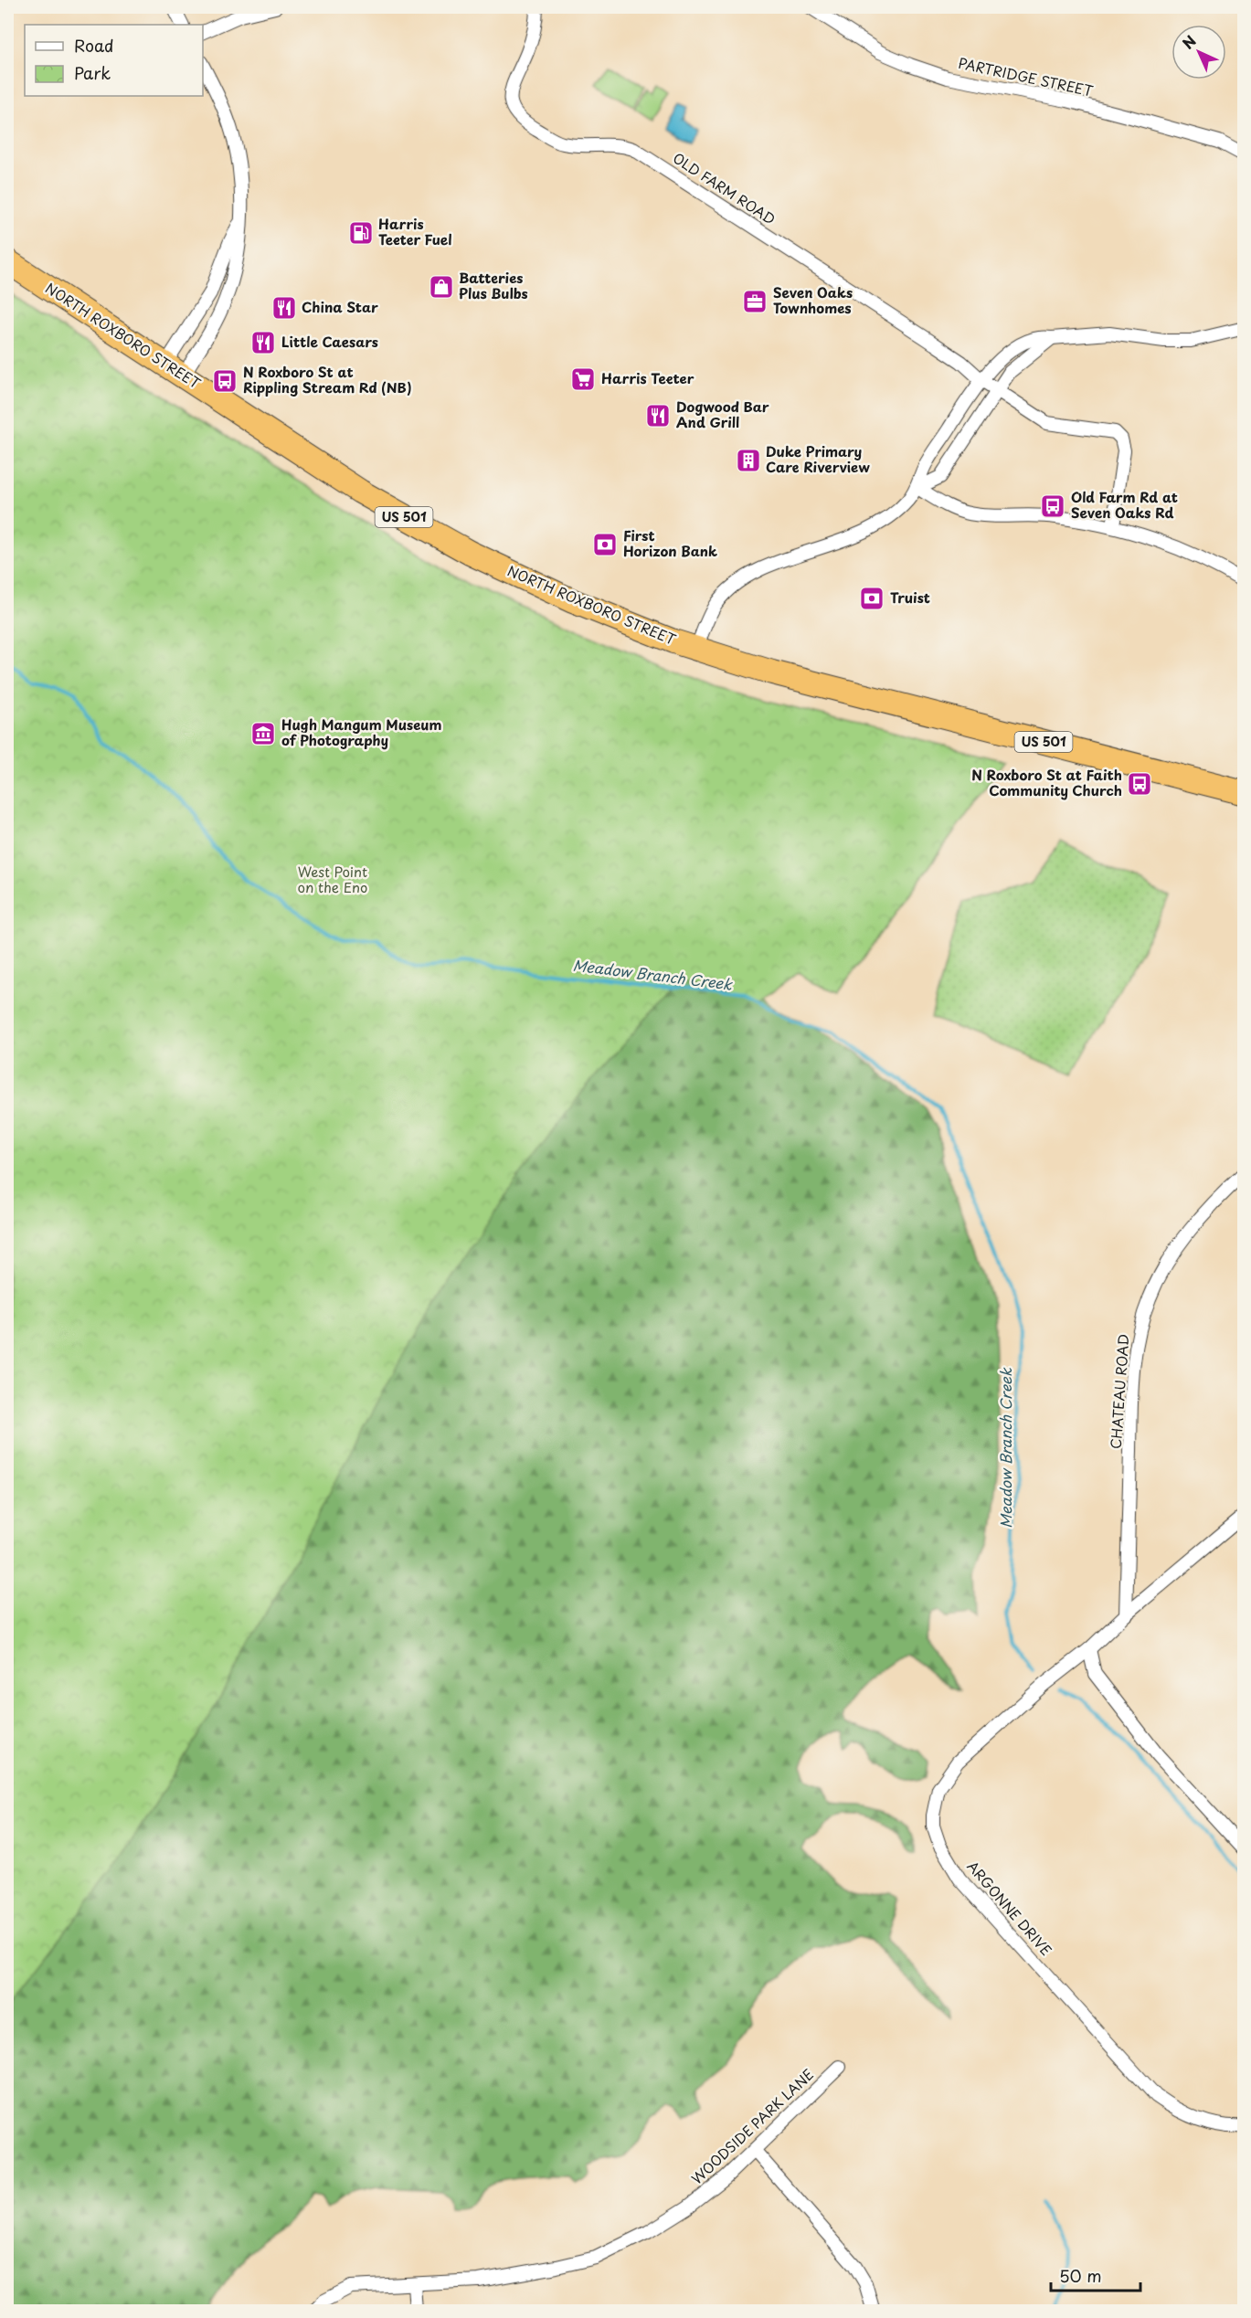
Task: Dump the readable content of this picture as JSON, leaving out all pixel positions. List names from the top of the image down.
{
  "streets": {
    "highway": ["NORTH ROXBORO STREET", "US 501"],
    "street": [
      "PARTRIDGE STREET",
      "OLD FARM ROAD",
      "CHATEAU ROAD",
      "ARGONNE DRIVE",
      "WOODSIDE PARK LANE"
    ]
  },
  "crossings": [
    ["CHATEAU ROAD", "ARGONNE DRIVE"]
  ],
  "water": ["Meadow Branch Creek"],
  "parks": ["West Point on the Eno"],
  "places": {
    "fuel station": ["Harris Teeter Fuel"],
    "shop": ["Batteries Plus Bulbs"],
    "office": ["Seven Oaks Townhomes"],
    "restaurant": ["China Star", "Little Caesars", "Dogwood Bar And Grill"],
    "supermarket": ["Harris Teeter"],
    "bus stop": ["N Roxboro St at Rippling Stream Rd (NB)", "Old Farm Rd at Seven Oaks Rd", "N Roxboro St at Faith Community Church"],
    "building": ["Duke Primary Care Riverview"],
    "bank": ["First Horizon Bank", "Truist"],
    "museum": ["Hugh Mangum Museum of Photography"]
  },
  "legend": ["Road", "Park"],
  "scale_bar": "50 m",
  "north": "top left"
}
